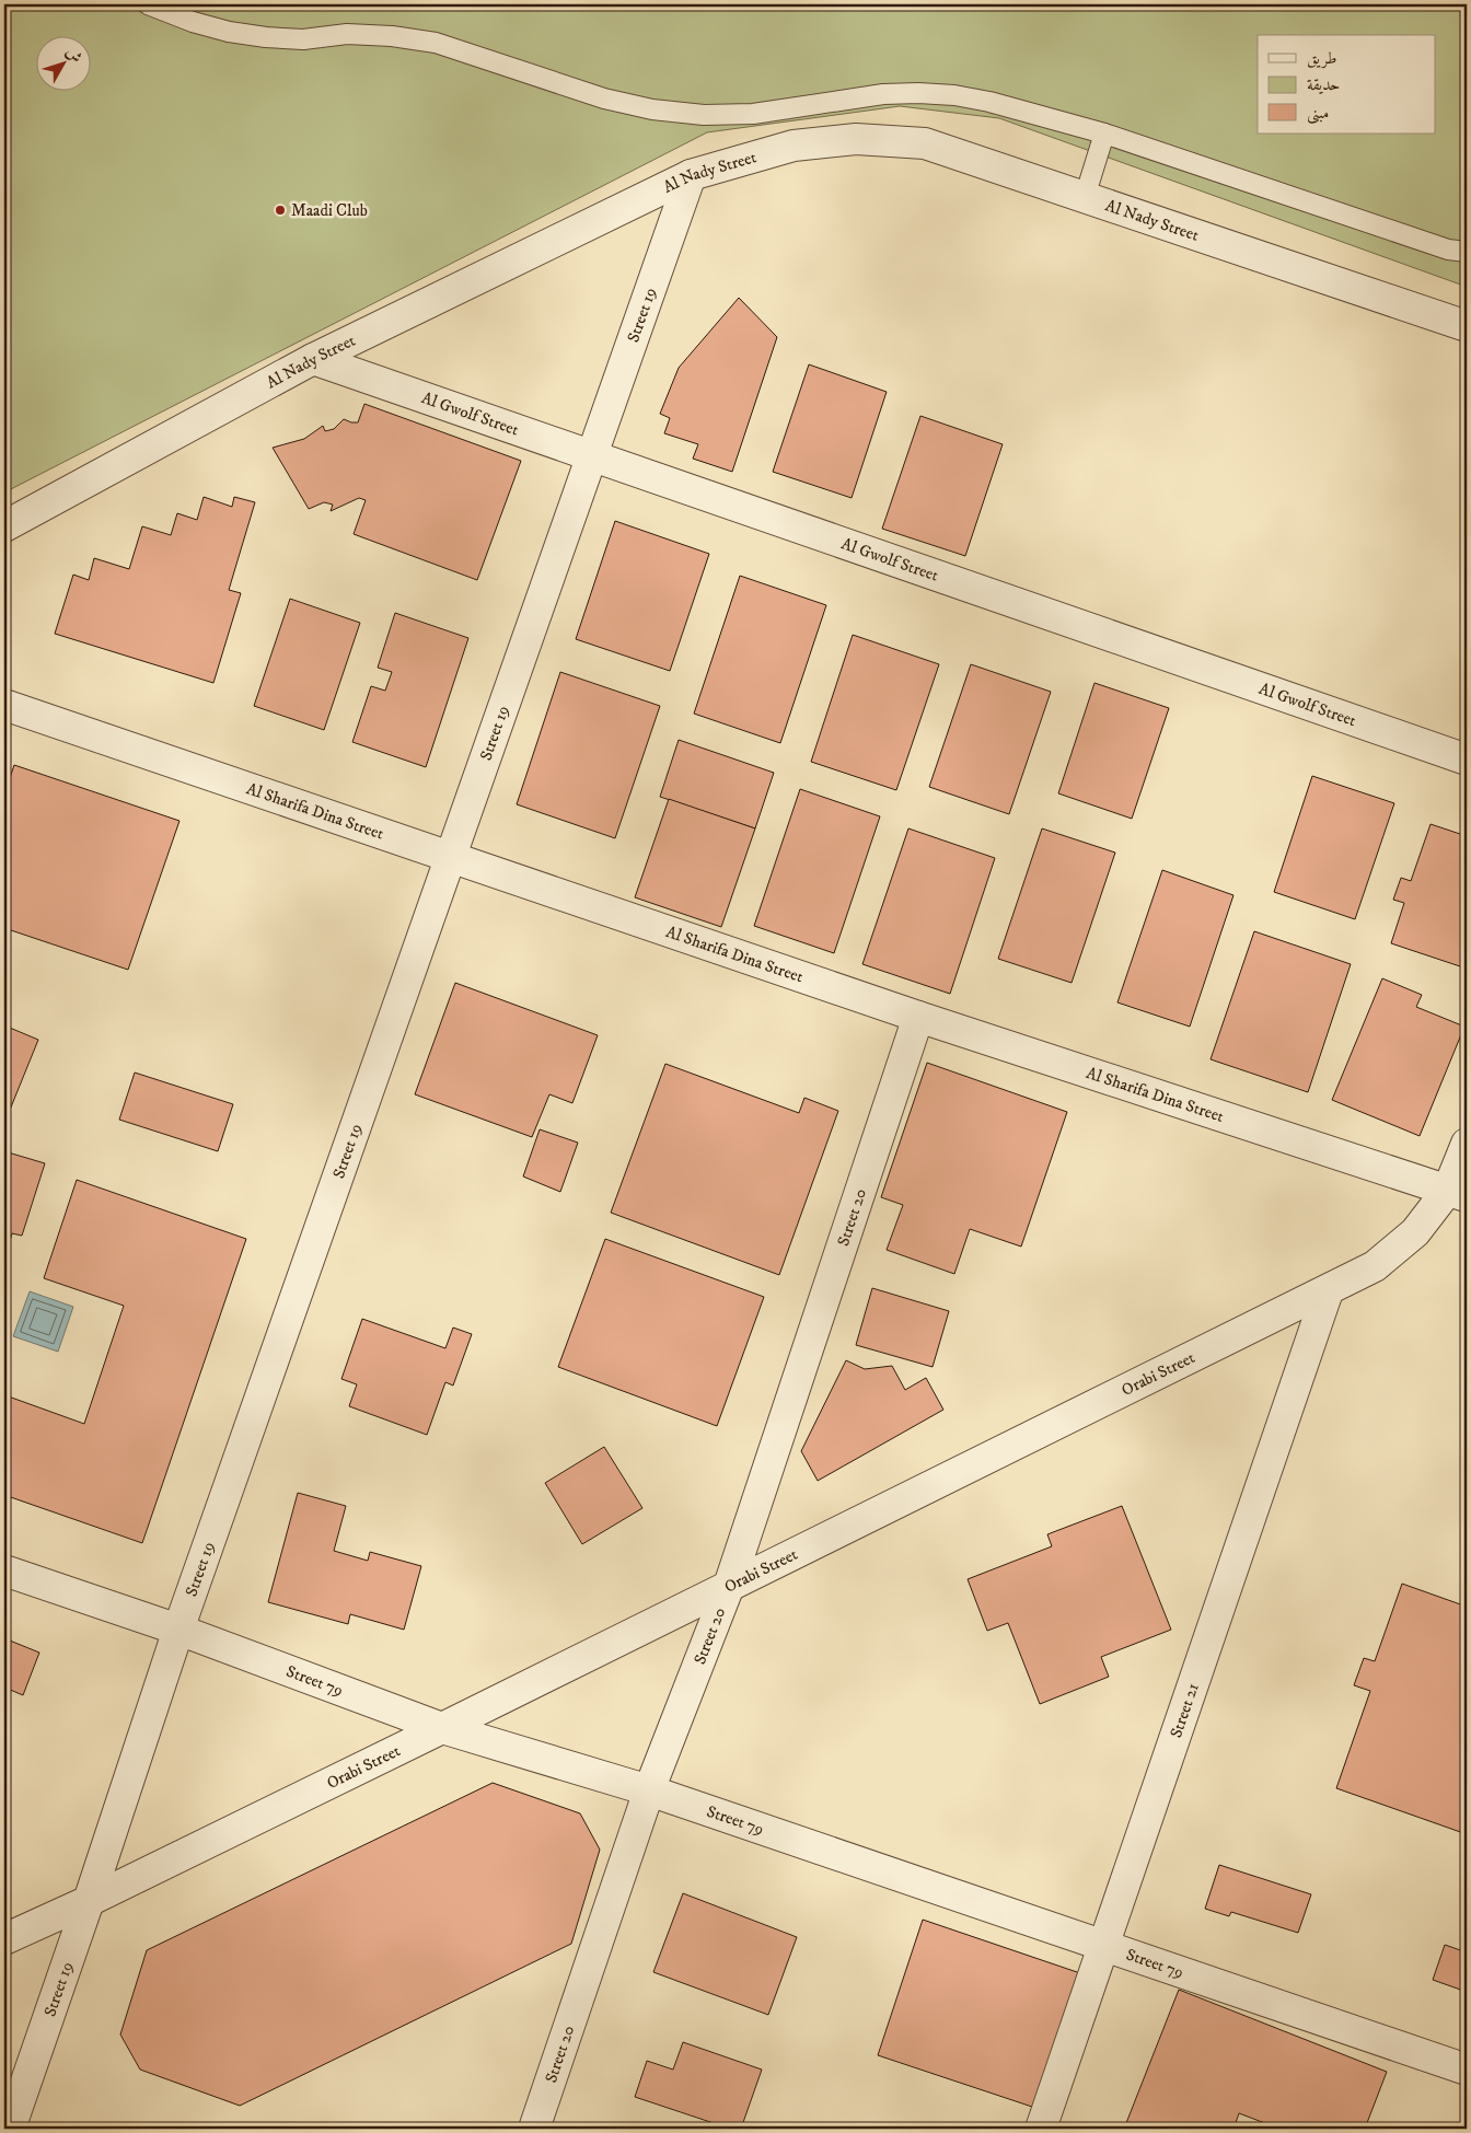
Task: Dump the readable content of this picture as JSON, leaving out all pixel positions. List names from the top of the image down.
{
  "streets": {
    "street": [
      "Al Nady Street",
      "Street 19",
      "Al Gwolf Street",
      "Al Sharifa Dina Street",
      "Street 20",
      "Orabi Street",
      "Street 79",
      "Street 21"
    ]
  },
  "crossings": [
    ["Al Nady Street", "Street 19"],
    ["Al Nady Street", "Al Gwolf Street"],
    ["Street 19", "Al Gwolf Street"],
    ["Street 19", "Al Sharifa Dina Street"],
    ["Street 19", "Orabi Street"],
    ["Street 19", "Street 79"],
    ["Al Sharifa Dina Street", "Street 20"],
    ["Al Sharifa Dina Street", "Orabi Street"],
    ["Street 20", "Orabi Street"],
    ["Street 20", "Street 79"],
    ["Orabi Street", "Street 79"],
    ["Orabi Street", "Street 21"],
    ["Street 79", "Street 21"]
  ],
  "places": ["Maadi Club"],
  "legend": ["طريق", "حديقة", "مبنى"],
  "north": "top right"
}
